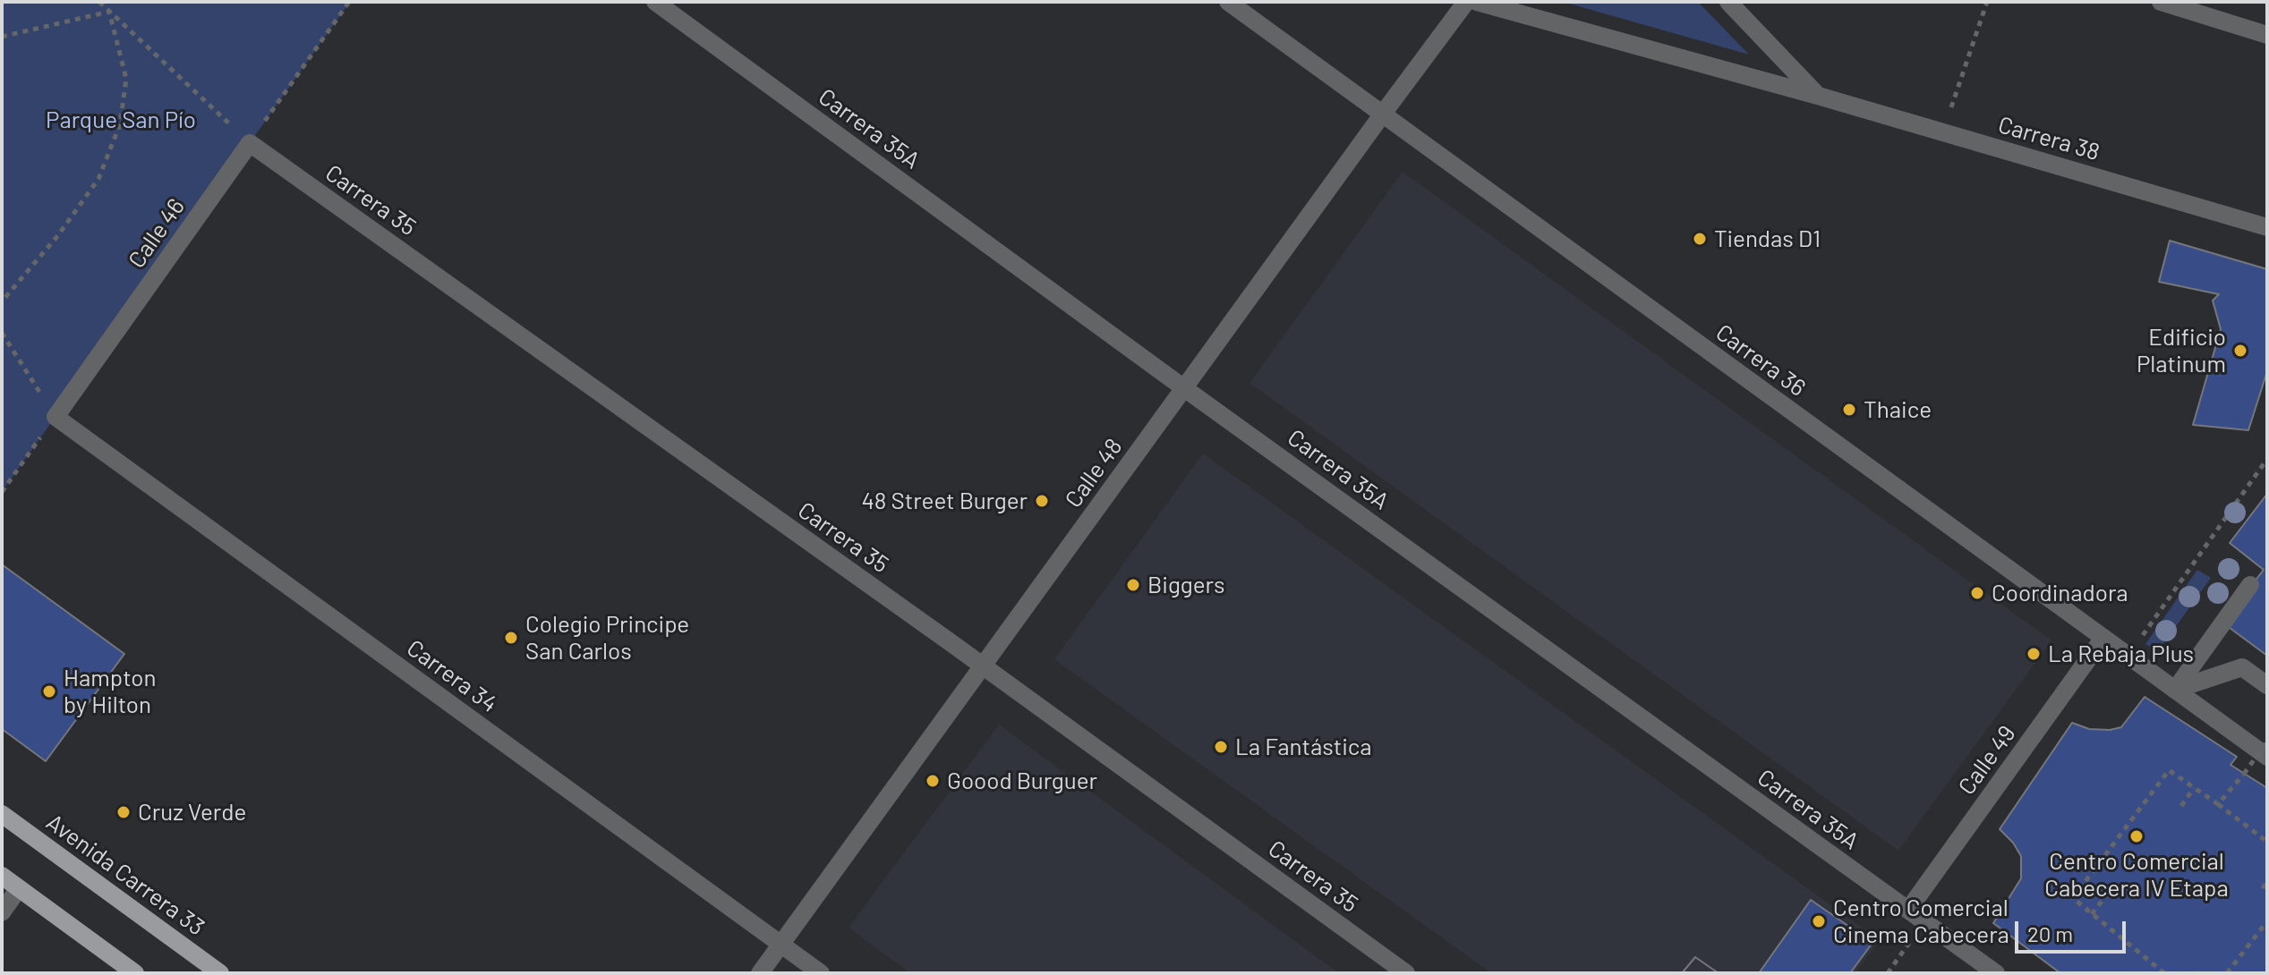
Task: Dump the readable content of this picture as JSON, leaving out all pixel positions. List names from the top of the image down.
{
  "streets": {
    "main road": ["Avenida Carrera 33"],
    "street": [
      "Carrera 35A",
      "Carrera 38",
      "Carrera 35",
      "Calle 46",
      "Carrera 36",
      "Calle 48",
      "Carrera 34",
      "Calle 49"
    ]
  },
  "crossings": [
    ["Carrera 35A", "Calle 48"],
    ["Carrera 35A", "Calle 49"],
    ["Carrera 35", "Calle 46"],
    ["Carrera 35", "Calle 48"],
    ["Calle 46", "Carrera 34"],
    ["Carrera 36", "Calle 48"],
    ["Carrera 36", "Calle 49"],
    ["Calle 48", "Carrera 34"]
  ],
  "parks": ["Parque San Pío"],
  "places": [
    "Tiendas D1",
    "Edificio Platinum",
    "Thaice",
    "48 Street Burger",
    "Biggers",
    "Coordinadora",
    "Colegio Principe San Carlos",
    "La Rebaja Plus",
    "Hampton by Hilton",
    "La Fantástica",
    "Goood Burguer",
    "Cruz Verde",
    "Centro Comercial Cabecera IV Etapa",
    "Centro Comercial Cinema Cabecera"
  ],
  "scale_bar": "20 m"
}
